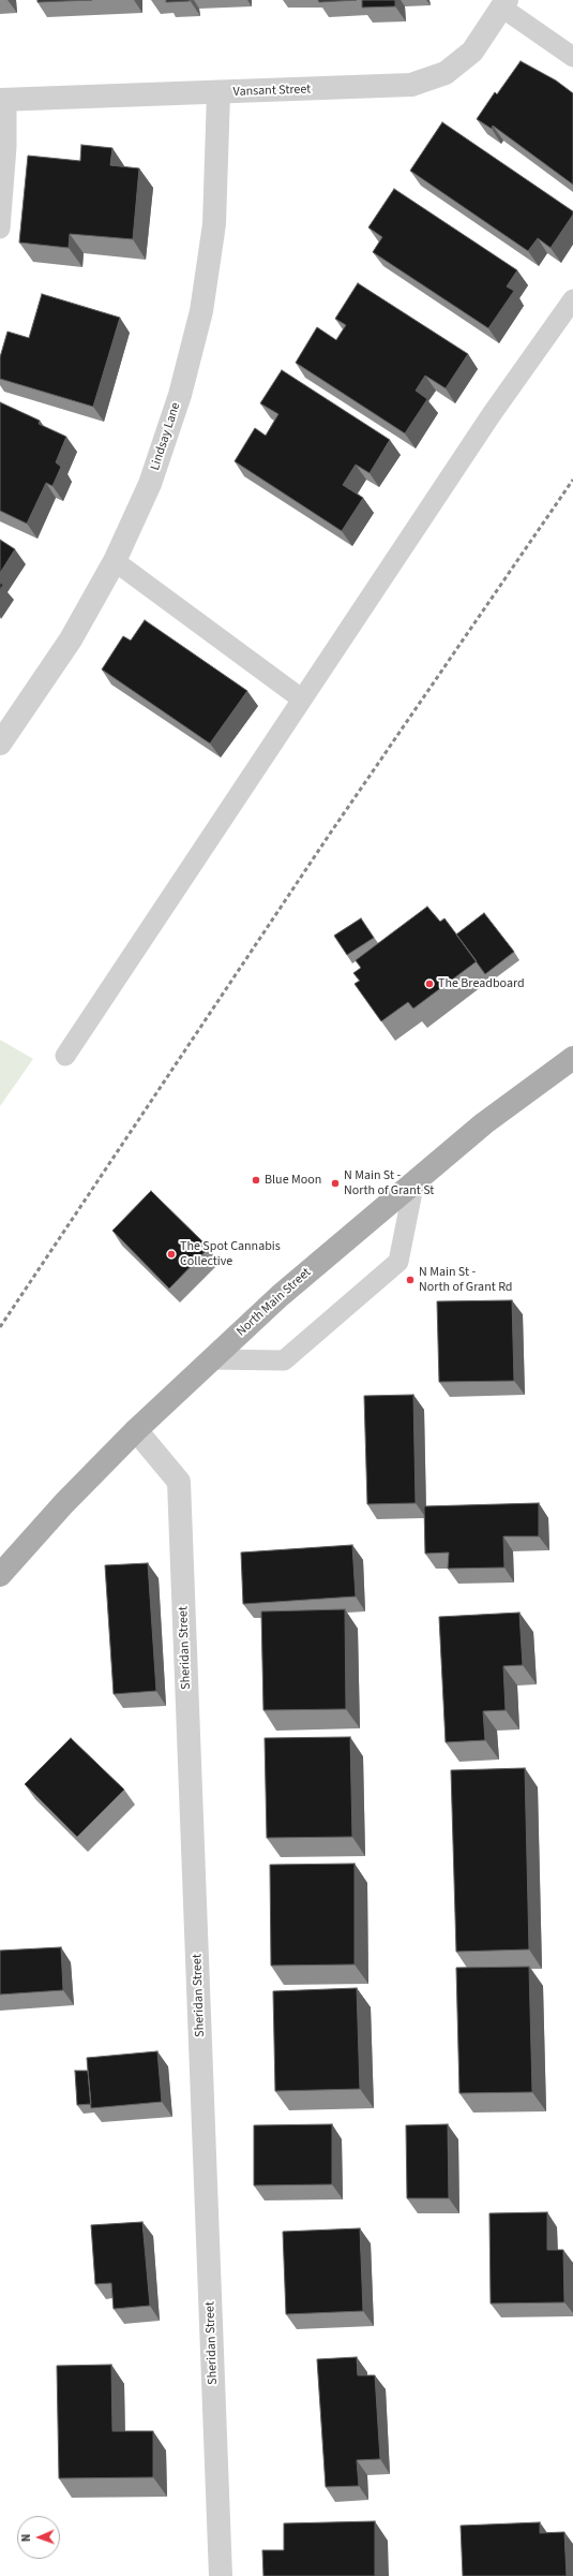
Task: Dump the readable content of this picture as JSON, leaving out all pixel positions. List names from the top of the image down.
{
  "streets": {
    "main road": ["North Main Street"],
    "street": ["Vansant Street", "Lindsay Lane", "Sheridan Street"]
  },
  "crossings": [
    ["Vansant Street", "Lindsay Lane"],
    ["North Main Street", "Sheridan Street"]
  ],
  "places": [
    "The Breadboard",
    "Blue Moon",
    "N Main St - North of Grant St",
    "The Spot Cannabis Collective",
    "N Main St - North of Grant Rd"
  ],
  "north": "left"
}
